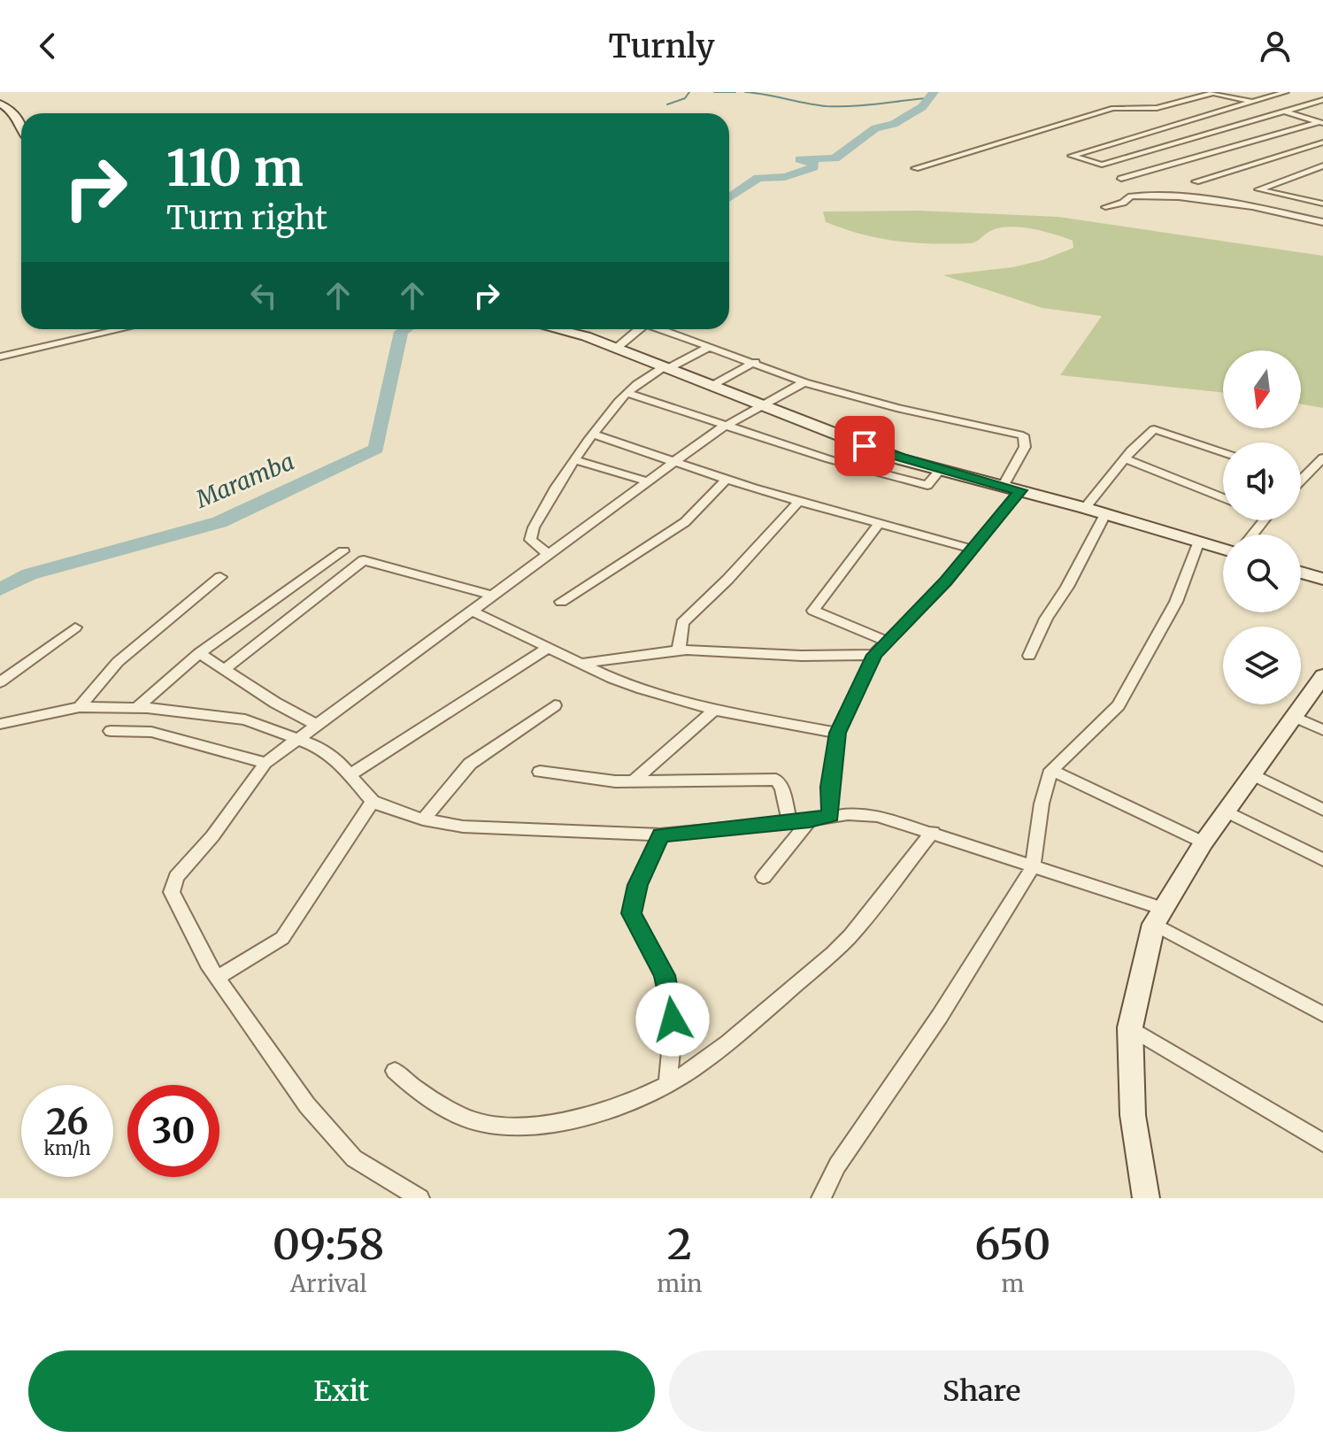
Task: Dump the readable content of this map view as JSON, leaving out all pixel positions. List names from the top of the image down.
{
  "water": ["Maramba"],
  "north": "bottom",
  "page": {
    "header": "Turnly",
    "turn": ["110 m", "Turn right"],
    "speed": "26 km/h",
    "limit": "30",
    "eta": [
      "09:58",
      "Arrival",
      "2",
      "min",
      "650",
      "m"
    ],
    "buttons": ["Exit", "Share"]
  }
}
